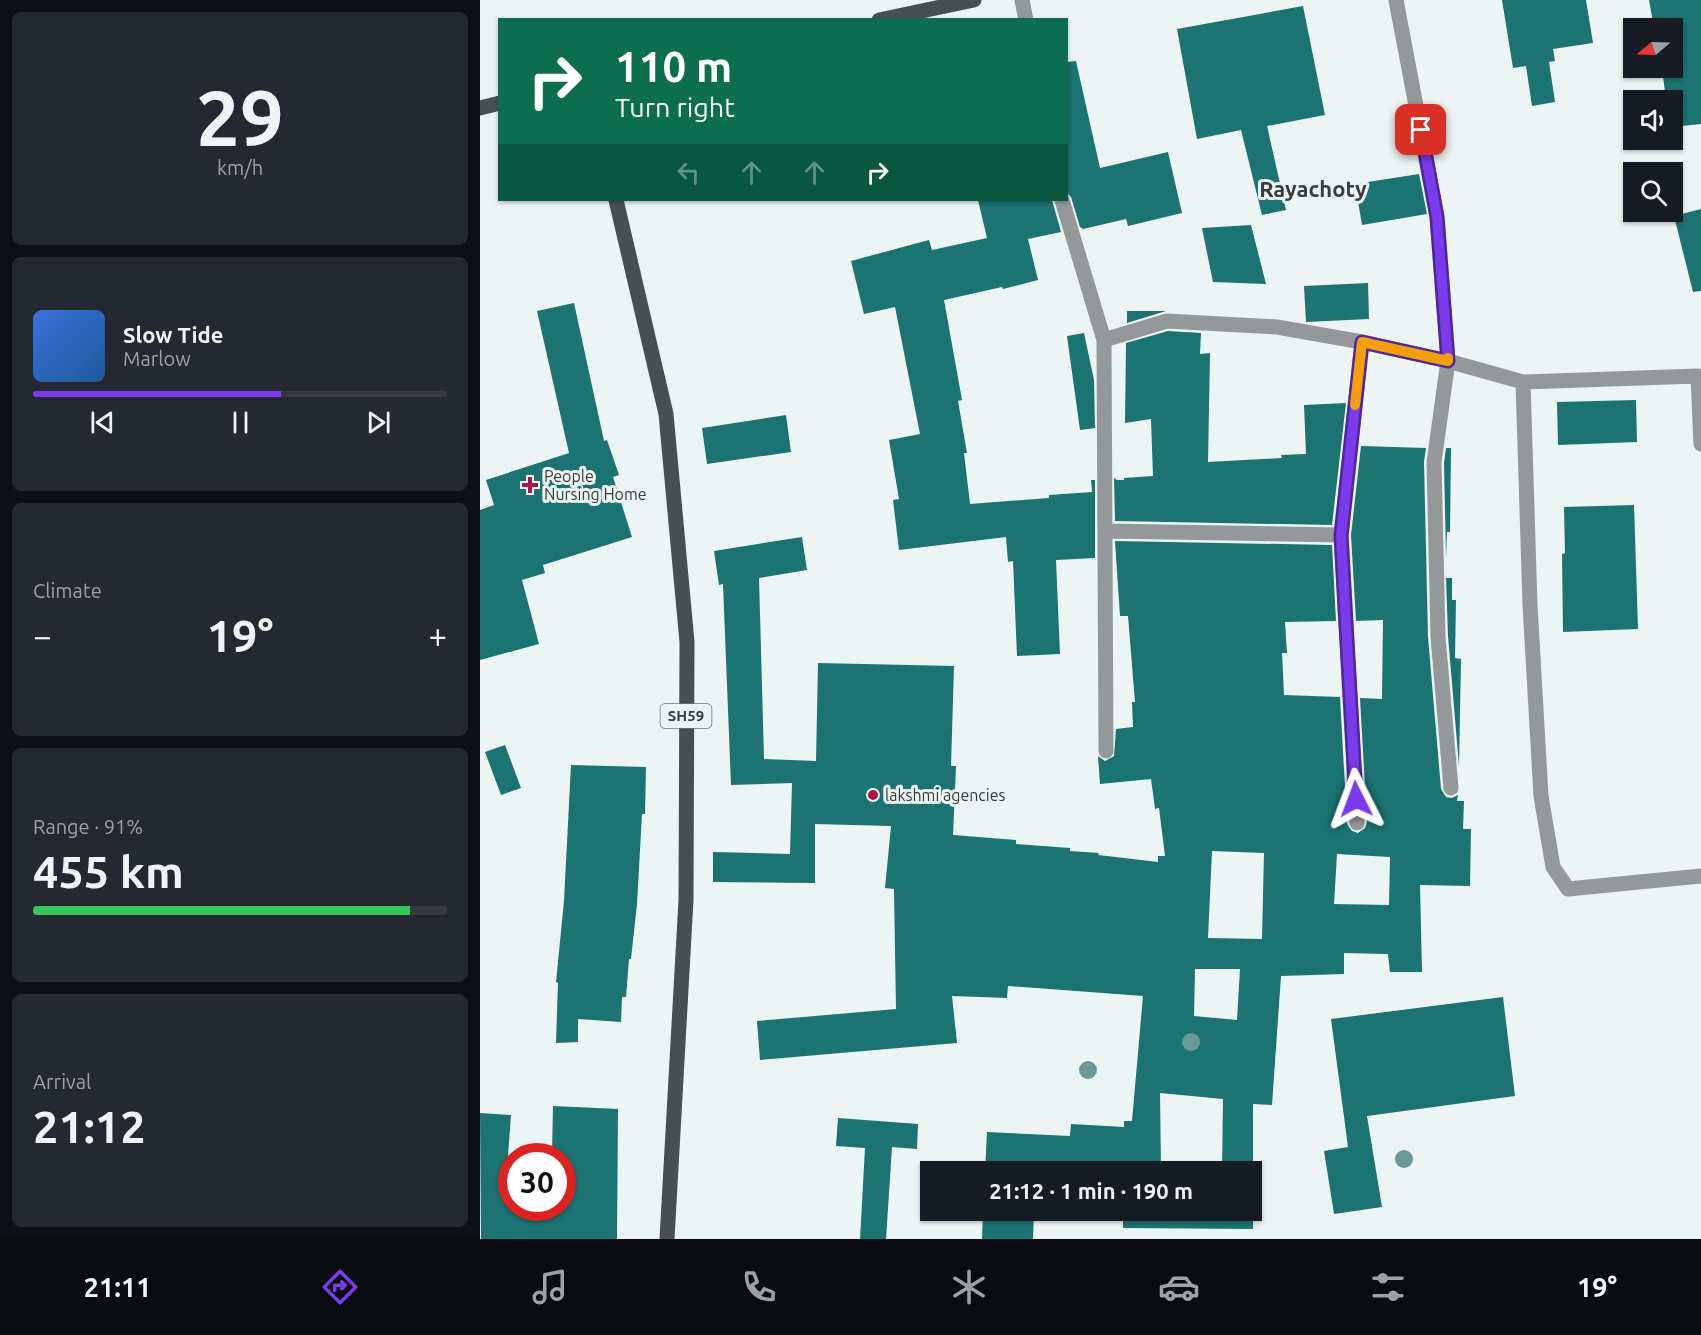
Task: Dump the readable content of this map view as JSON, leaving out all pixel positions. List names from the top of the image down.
{
  "streets": {
    "main road": ["SH59"]
  },
  "districts": ["Rayachoty"],
  "places": {
    "health": ["People Nursing Home"],
    "other": ["lakshmi agencies"]
  },
  "north": "left",
  "page": {
    "tile": [
      ["29", "km/h"],
      "Climate",
      ["Range · 91%", "455 km"],
      ["Arrival", "21:12"]
    ],
    "turn": ["110 m", "Turn right"],
    "song": ["Slow Tide", "Marlow"],
    "heat": ["−", "19°", "+"],
    "limit": "30",
    "trip": "21:12 · 1 min · 190 m",
    "tabs": ["21:11", "19°"]
  }
}
